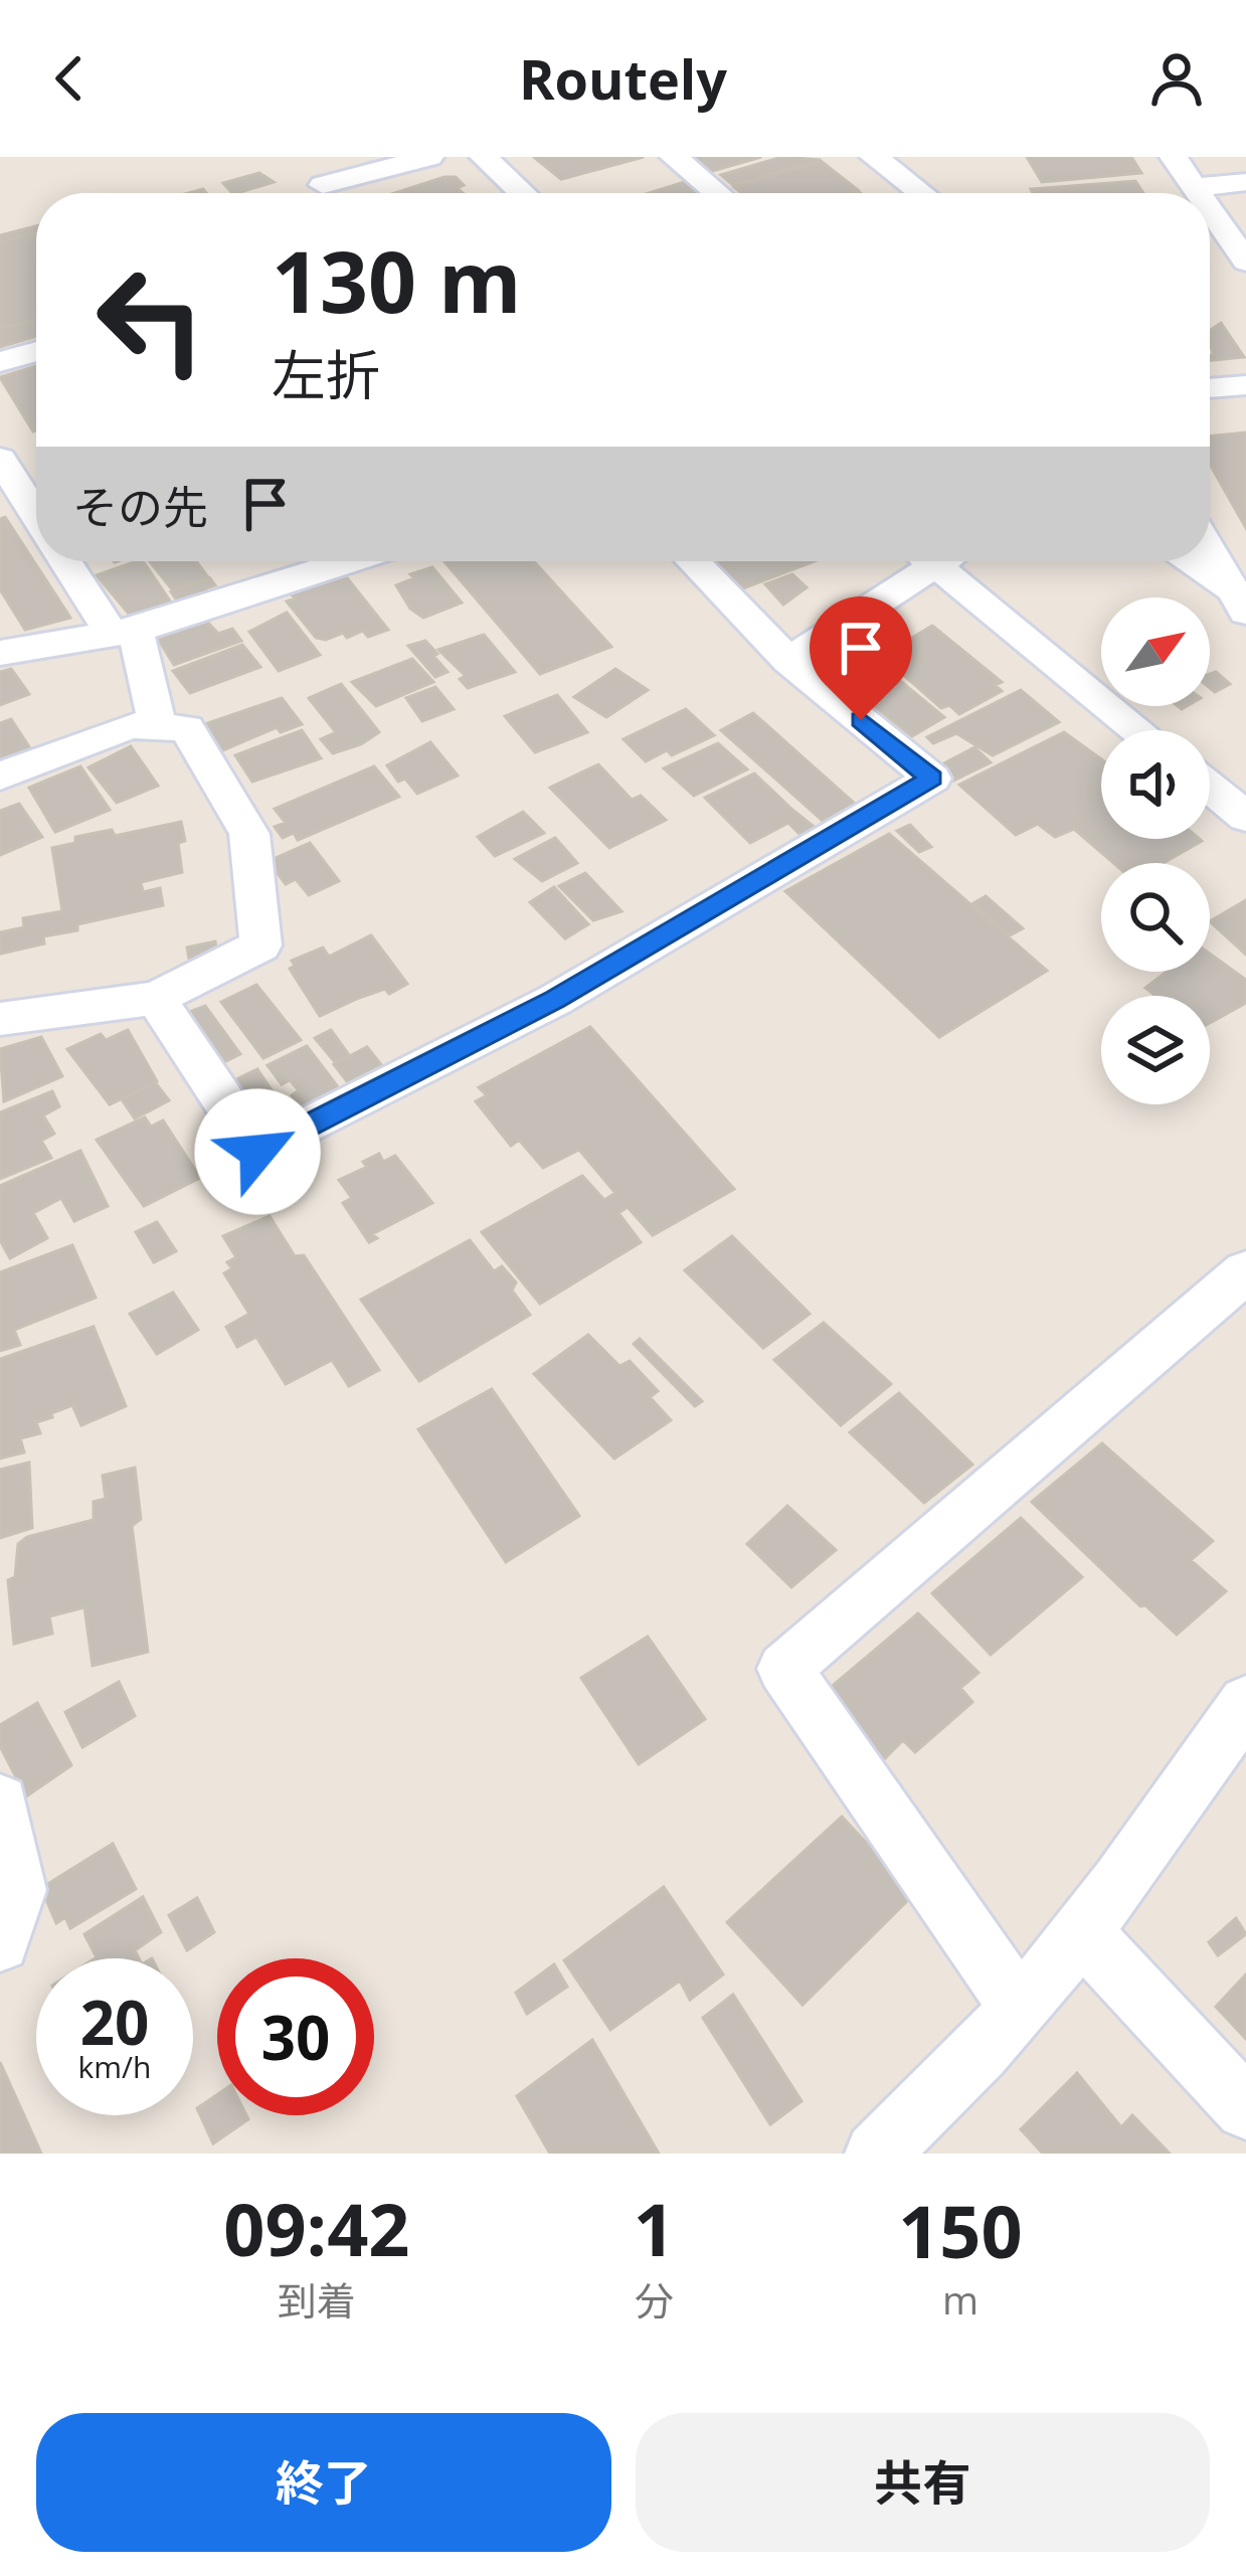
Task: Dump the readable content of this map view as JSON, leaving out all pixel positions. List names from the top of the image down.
{
  "north": "top right",
  "page": {
    "header": "Routely",
    "turn": ["130 m", "左折"],
    "then": "その先",
    "speed": "20 km/h",
    "limit": "30",
    "eta": [
      "09:42",
      "到着",
      "1",
      "分",
      "150",
      "m"
    ],
    "buttons": ["終了", "共有"]
  }
}
